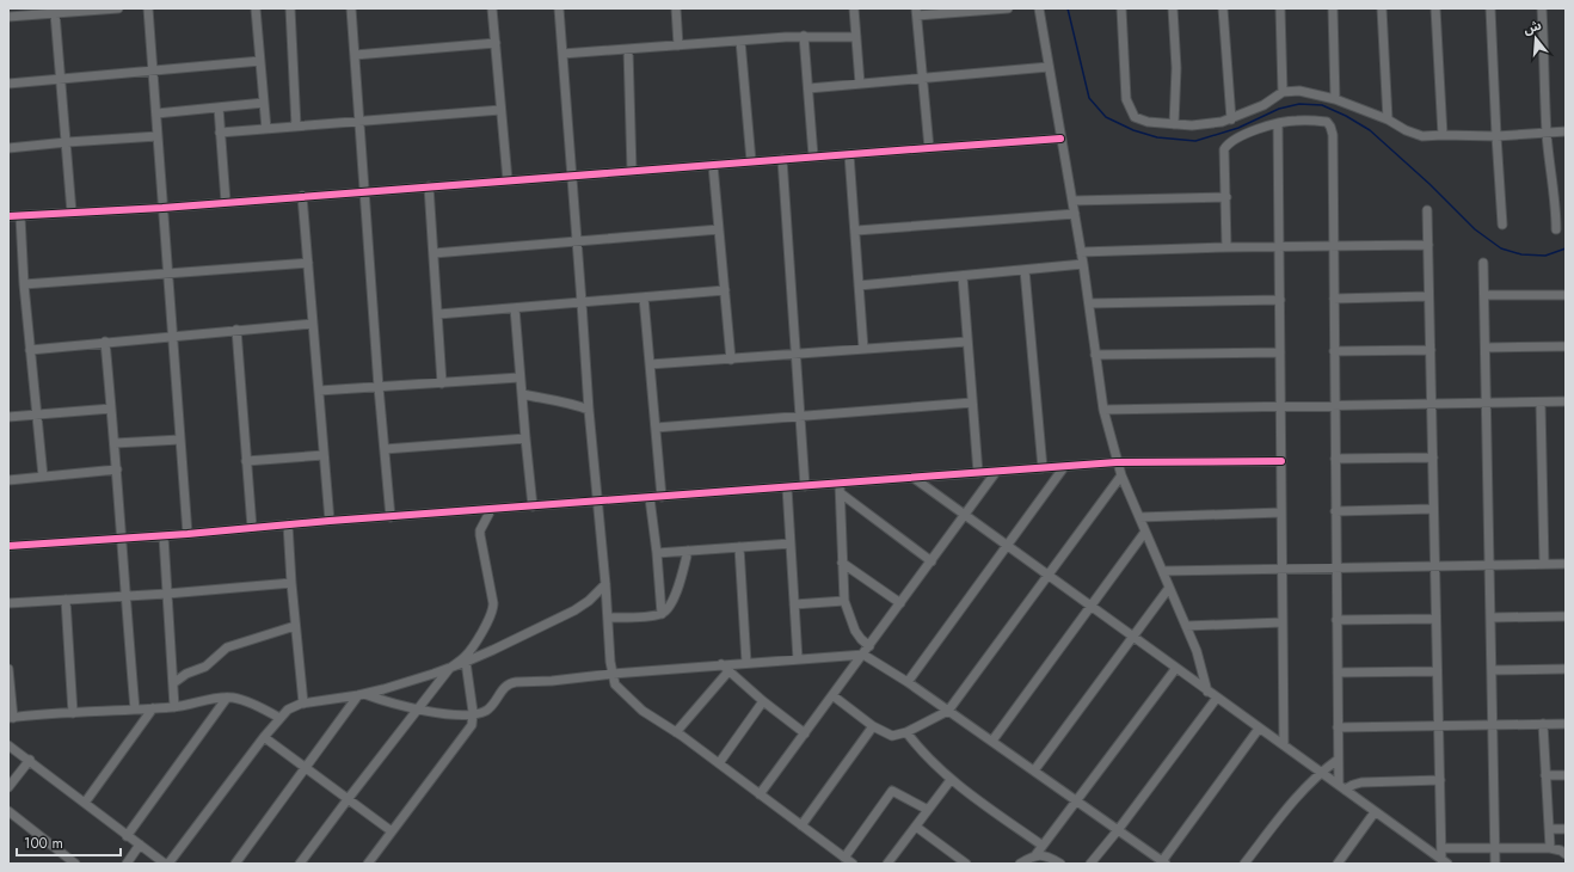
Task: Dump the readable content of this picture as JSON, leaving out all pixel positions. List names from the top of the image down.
{
  "scale_bar": "100 m",
  "north": "top"
}
